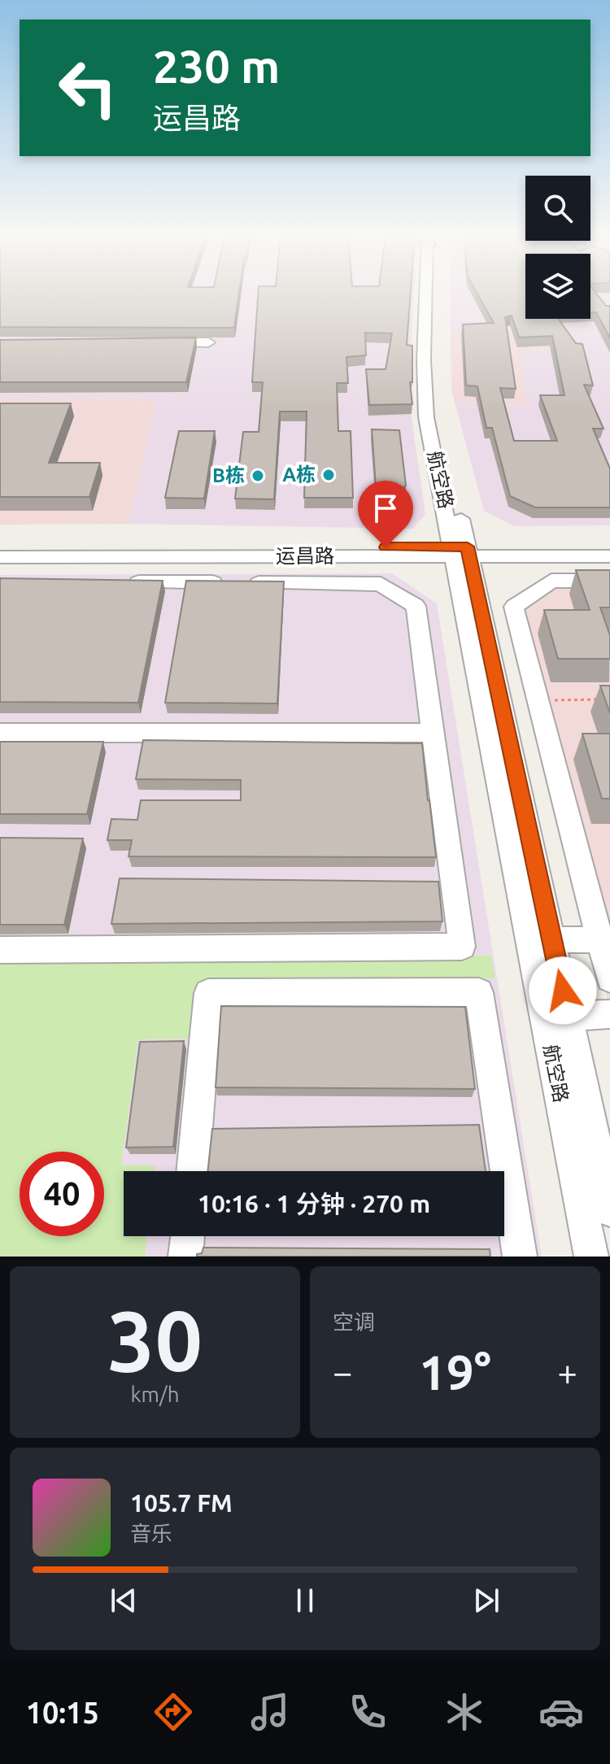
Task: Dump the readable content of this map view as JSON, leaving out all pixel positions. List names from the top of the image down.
{
  "streets": {
    "street": ["航空路", "运昌路"]
  },
  "crossings": [
    ["航空路", "运昌路"]
  ],
  "places": ["A栋", "B栋"],
  "page": {
    "turn": ["230 m", "运昌路"],
    "limit": "40",
    "trip": "10:16 · 1 分钟 · 270 m",
    "tile": [
      ["30", "km/h"],
      "空调"
    ],
    "heat": ["−", "19°", "+"],
    "song": ["105.7 FM", "音乐"],
    "tabs": "10:15"
  }
}
